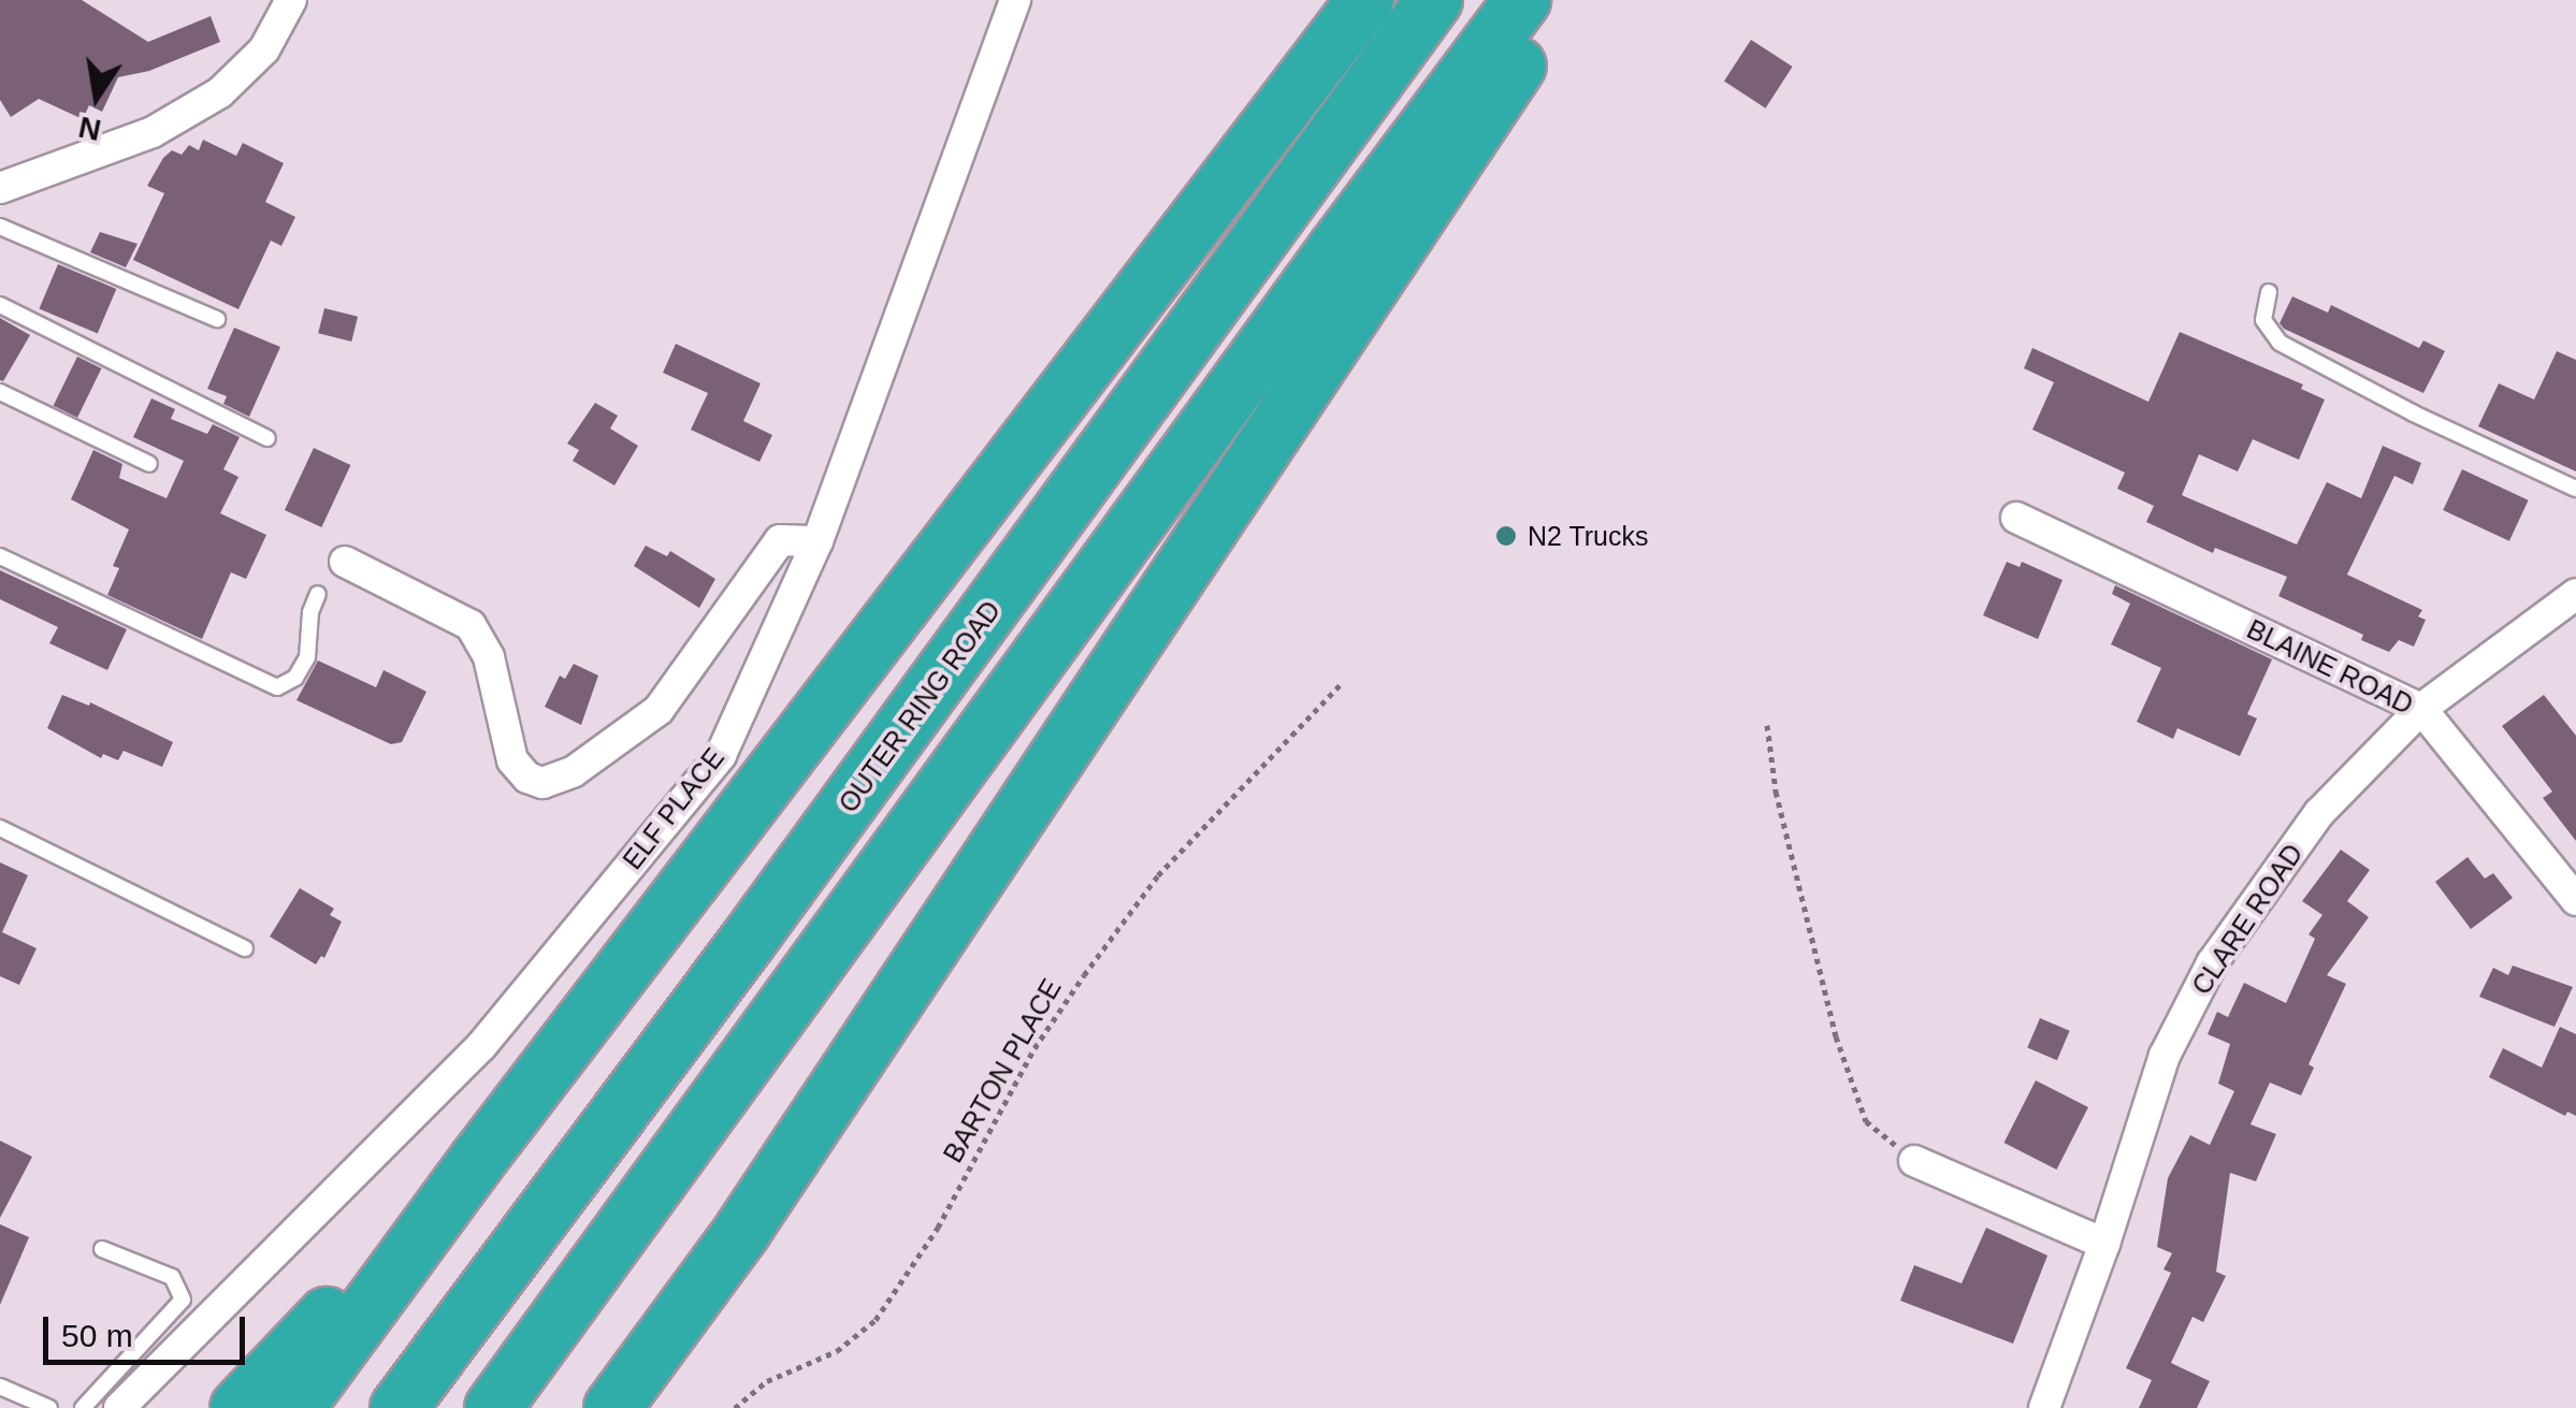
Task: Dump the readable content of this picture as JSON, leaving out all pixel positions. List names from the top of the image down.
{
  "streets": {
    "highway": ["OUTER RING ROAD"],
    "street": ["BLAINE ROAD", "ELF PLACE", "CLARE ROAD"],
    "path": ["BARTON PLACE"]
  },
  "crossings": [
    ["BLAINE ROAD", "CLARE ROAD"]
  ],
  "places": ["N2 Trucks"],
  "scale_bar": "50 m",
  "north": "bottom"
}
